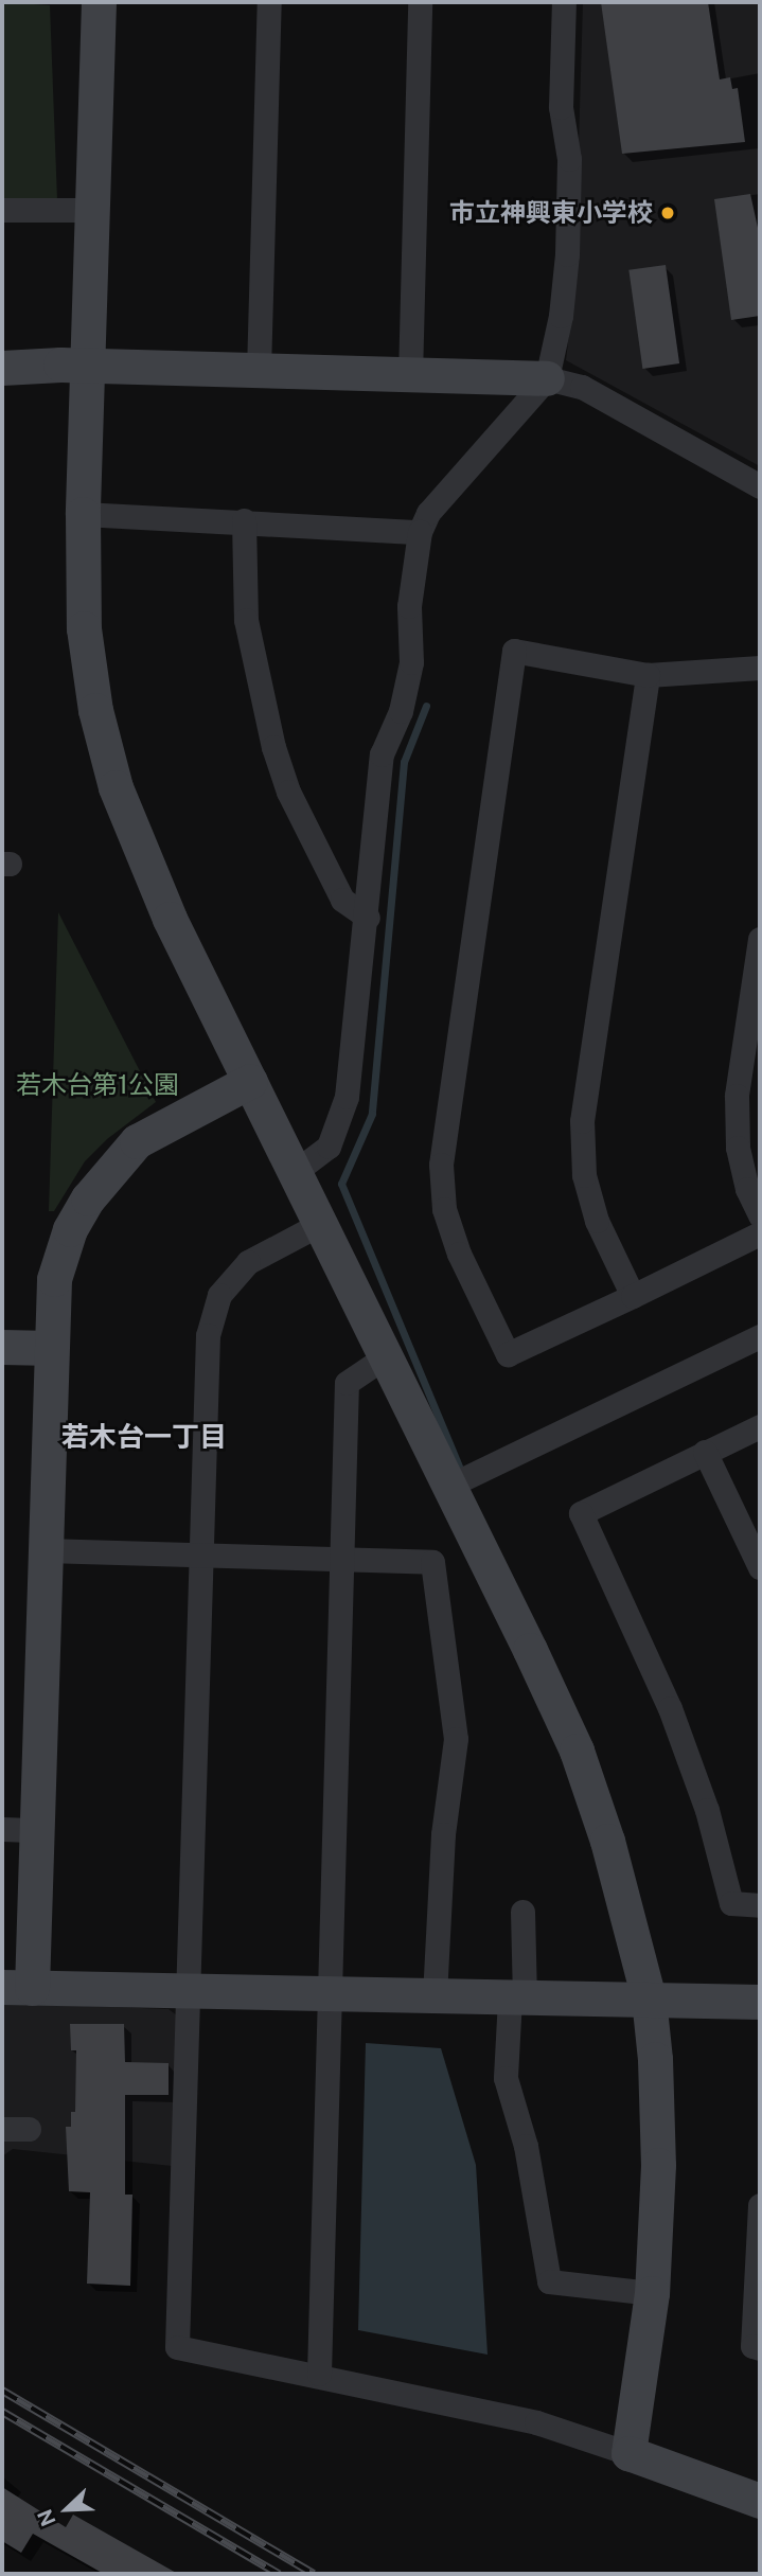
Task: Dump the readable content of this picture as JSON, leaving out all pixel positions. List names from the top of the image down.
{
  "districts": ["若木台一丁目"],
  "parks": ["若木台第1公園"],
  "places": ["市立神興東小学校"],
  "north": "bottom left"
}
